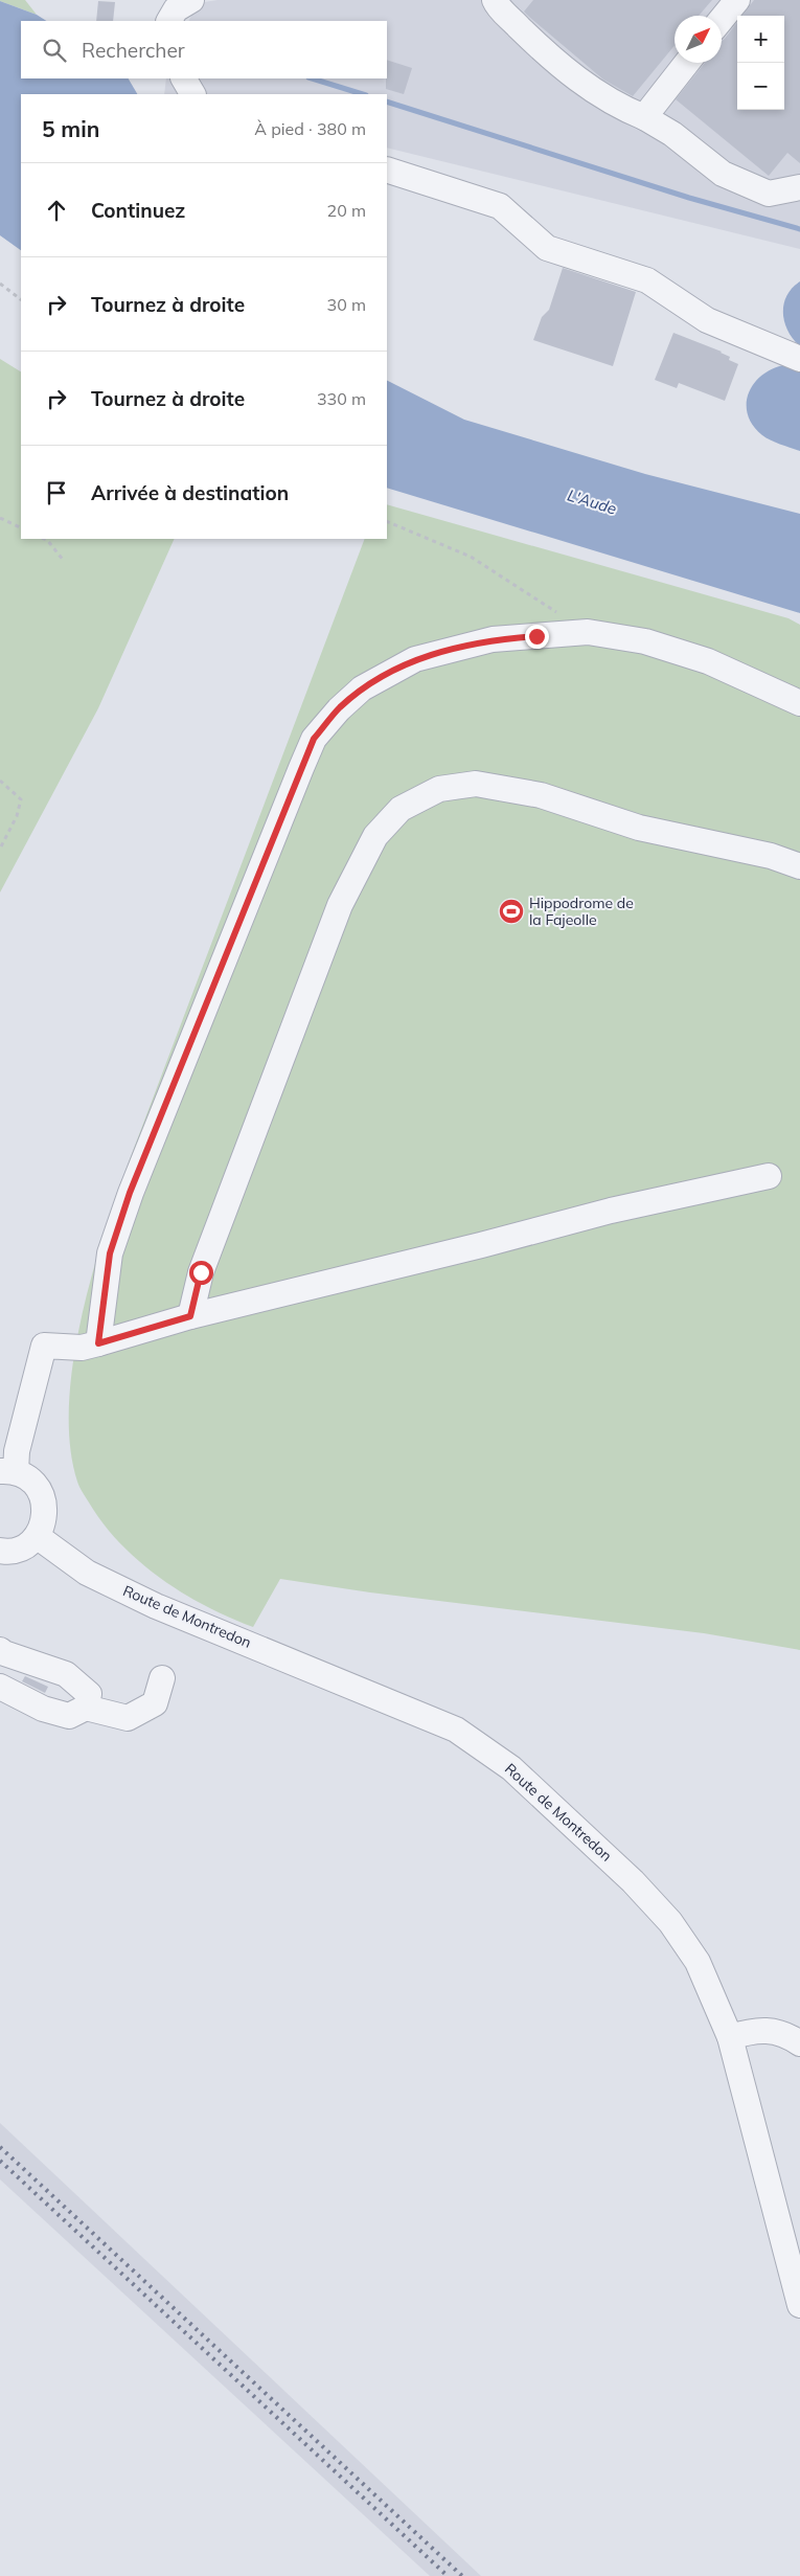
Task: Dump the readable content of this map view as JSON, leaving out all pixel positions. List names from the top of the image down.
{
  "streets": {
    "street": ["Route de Montredon"]
  },
  "water": ["L'Aude"],
  "places": {
    "sports": ["Hippodrome de la Fajeolle"]
  },
  "north": "top right",
  "page": {
    "map_buttons": ["+", "−"],
    "search": "Rechercher",
    "heading": ["5 min", "À pied · 380 m"],
    "list": [
      ["Continuez", "20 m"],
      ["Tournez à droite", "30 m"],
      ["Tournez à droite", "330 m"],
      "Arrivée à destination"
    ]
  }
}
